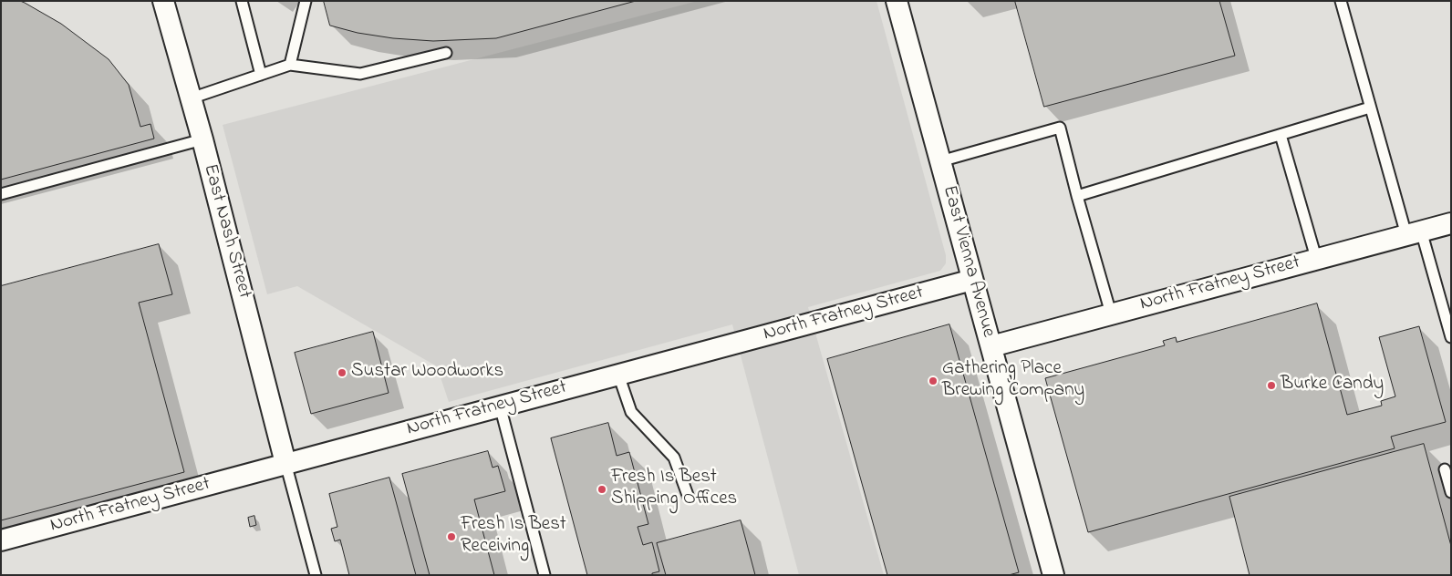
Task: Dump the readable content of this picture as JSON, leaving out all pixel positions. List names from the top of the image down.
{
  "streets": {
    "street": ["East Nash Street", "East Vienna Avenue", "North Fratney Street"]
  },
  "crossings": [
    ["East Nash Street", "North Fratney Street"],
    ["East Vienna Avenue", "North Fratney Street"]
  ],
  "places": [
    "Sustar Woodworks",
    "Gathering Place Brewing Company",
    "Burke Candy",
    "Fresh Is Best Shipping Offices",
    "Fresh Is Best Receiving"
  ]
}
